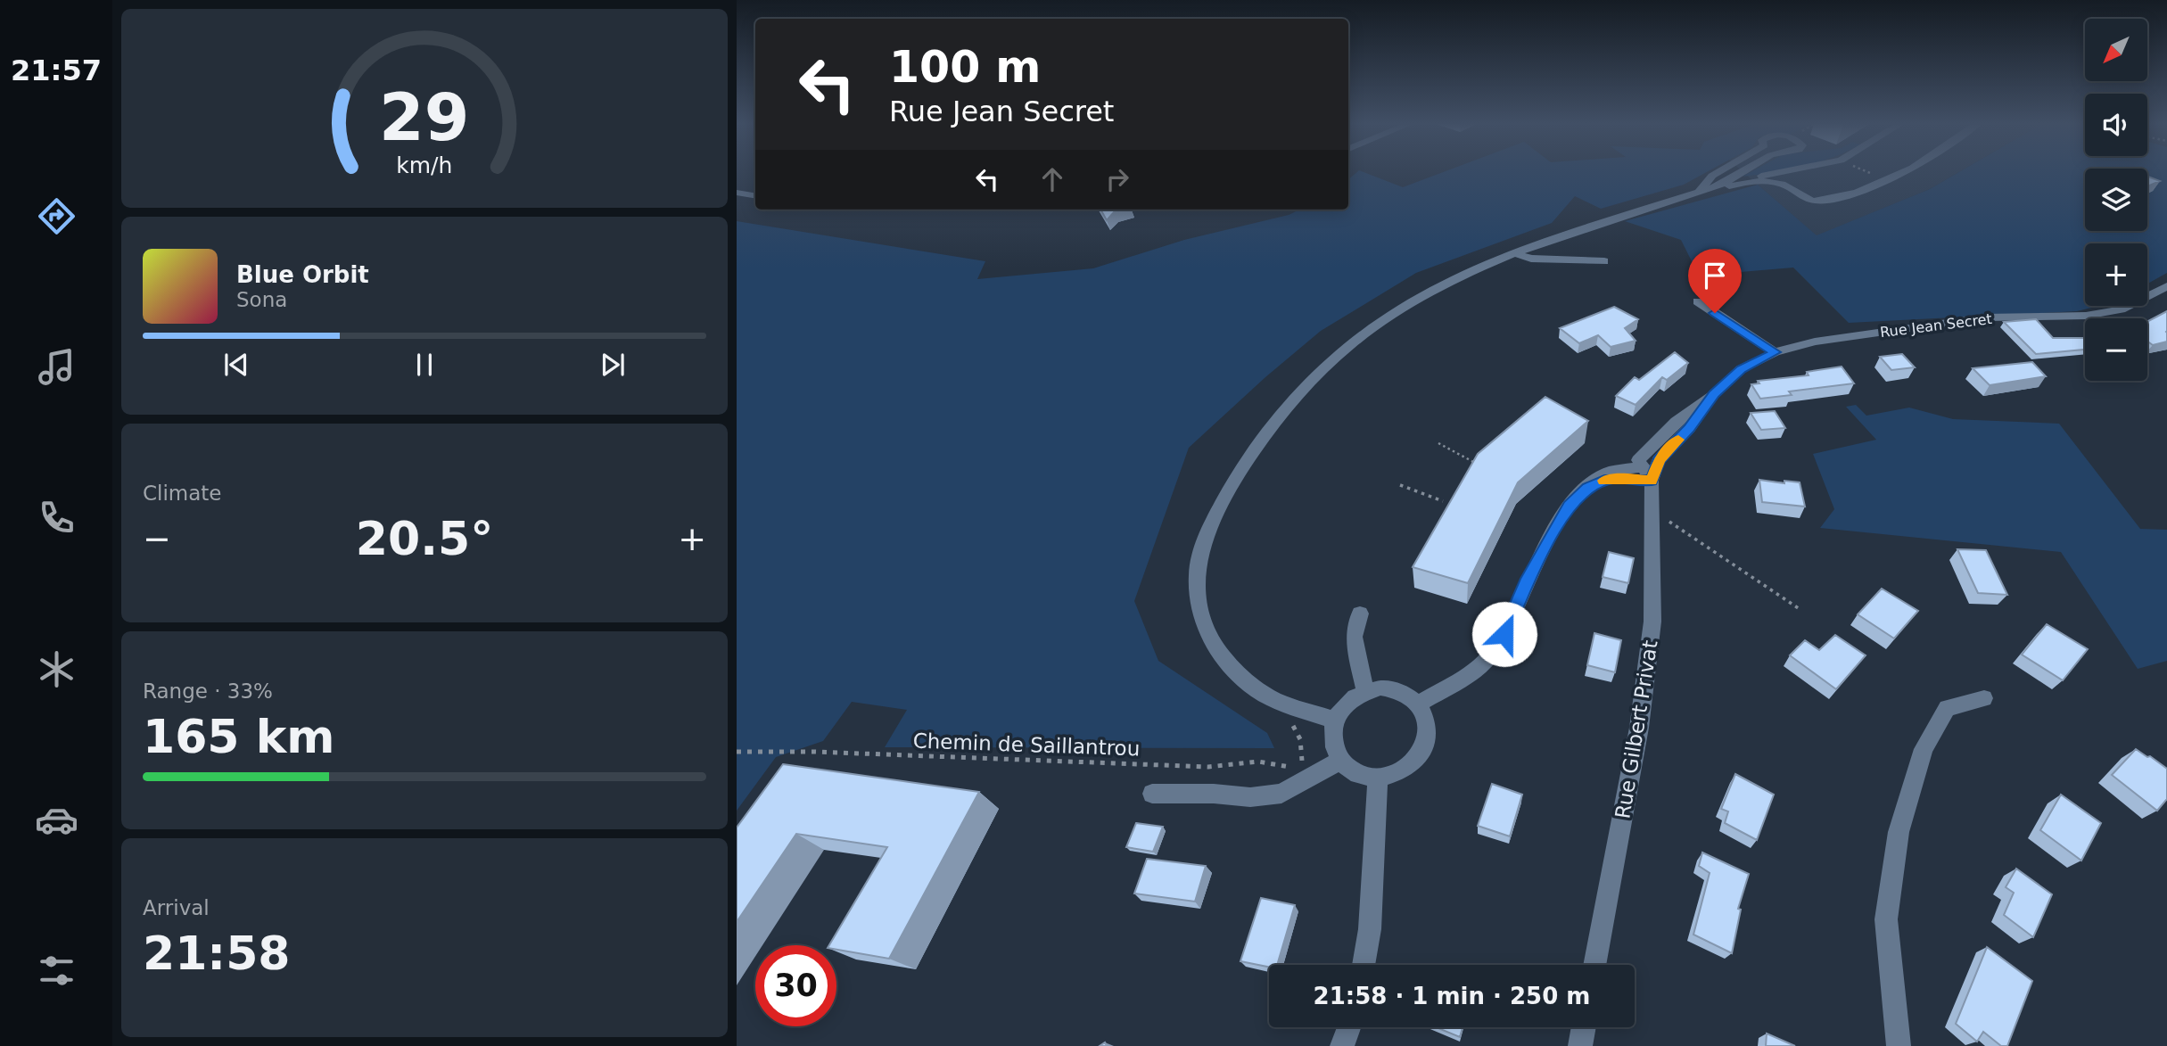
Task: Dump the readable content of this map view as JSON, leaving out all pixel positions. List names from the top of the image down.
{
  "streets": {
    "street": ["Rue Jean Secret", "Rue Gilbert Privat"],
    "path": ["Chemin de Saillantrou"]
  },
  "crossings": [
    ["Rue Jean Secret", "Rue Gilbert Privat"]
  ],
  "north": "bottom left",
  "page": {
    "tabs": "21:57",
    "map_buttons": ["+", "−"],
    "turn": ["100 m", "Rue Jean Secret"],
    "song": ["Blue Orbit", "Sona"],
    "tile": [
      "Climate",
      ["Range · 33%", "165 km"],
      ["Arrival", "21:58"]
    ],
    "heat": ["−", "20.5°", "+"],
    "limit": "30",
    "trip": "21:58 · 1 min · 250 m",
    "gauge": ["29", "km/h"]
  }
}
